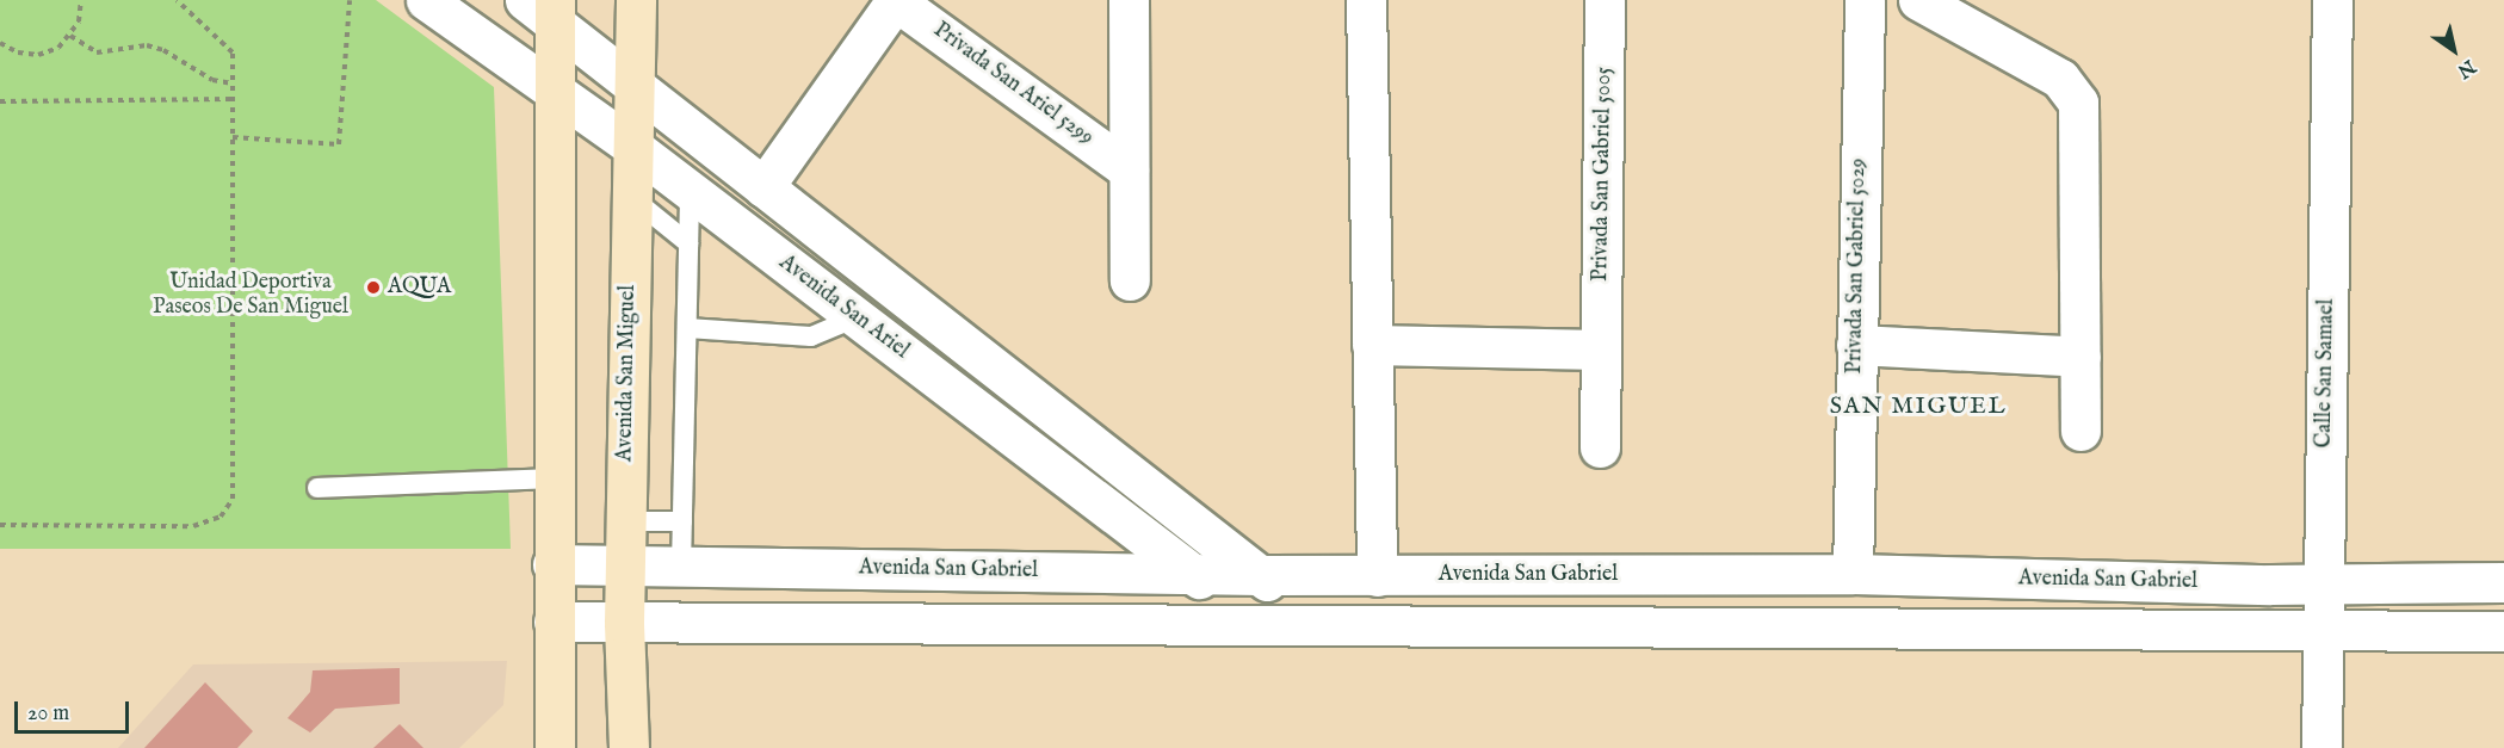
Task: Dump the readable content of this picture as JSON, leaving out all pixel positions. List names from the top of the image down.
{
  "streets": {
    "main road": ["Avenida San Miguel"],
    "street": [
      "Privada San Ariel 5299",
      "Privada San Gabriel 5005",
      "Privada San Gabriel 5029",
      "Avenida San Ariel",
      "Calle San Samael",
      "Avenida San Gabriel"
    ]
  },
  "crossings": [
    ["Privada San Ariel 5299", "Avenida San Ariel"],
    ["Privada San Gabriel 5029", "Avenida San Gabriel"],
    ["Avenida San Ariel", "Avenida San Miguel"],
    ["Avenida San Ariel", "Avenida San Gabriel"],
    ["Avenida San Miguel", "Avenida San Gabriel"],
    ["Calle San Samael", "Avenida San Gabriel"]
  ],
  "districts": ["SAN MIGUEL"],
  "parks": ["Unidad Deportiva Paseos De San Miguel"],
  "places": ["AQUA"],
  "scale_bar": "20 m",
  "north": "bottom right"
}
